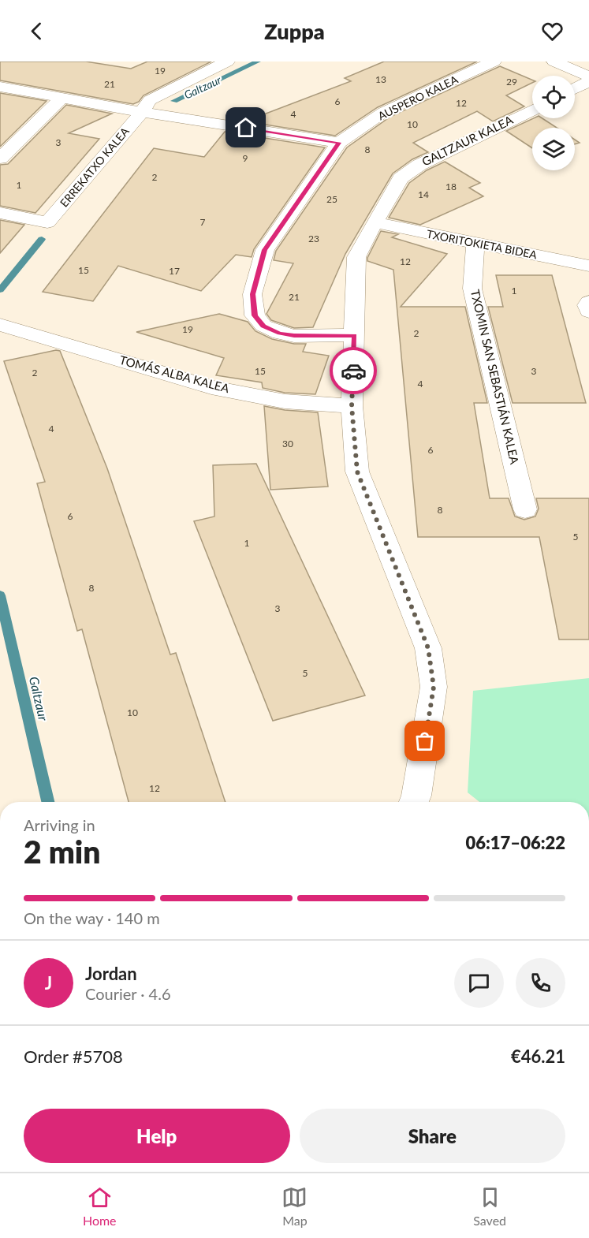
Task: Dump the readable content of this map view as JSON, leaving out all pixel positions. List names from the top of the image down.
{
  "streets": {
    "street": [
      "AUSPERO KALEA",
      "GALTZAUR KALEA",
      "ERREKATXO KALEA",
      "TXORITOKIETA BIDEA",
      "TOMÁS ALBA KALEA",
      "TXOMIN SAN SEBASTIÁN KALEA"
    ]
  },
  "crossings": [
    ["AUSPERO KALEA", "GALTZAUR KALEA"],
    ["AUSPERO KALEA", "ERREKATXO KALEA"],
    ["GALTZAUR KALEA", "TXORITOKIETA BIDEA"],
    ["GALTZAUR KALEA", "TOMÁS ALBA KALEA"],
    ["TXORITOKIETA BIDEA", "TXOMIN SAN SEBASTIÁN KALEA"]
  ],
  "water": ["Galtzaur"],
  "house_numbers": [
    "19",
    "13",
    "29",
    "21",
    "6",
    "12",
    "4",
    "10",
    "3",
    "8",
    "9",
    "2",
    "1",
    "18",
    "14",
    "25",
    "7",
    "23",
    "12",
    "15",
    "17",
    "1",
    "21",
    "19",
    "2",
    "15",
    "3",
    "2",
    "4",
    "4",
    "30",
    "6",
    "8",
    "6",
    "5",
    "1",
    "8",
    "3",
    "5",
    "10",
    "12"
  ],
  "page": {
    "header": "Zuppa",
    "heading": ["2 min", "Arriving in", "06:17–06:22"],
    "panel": [
      "Jordan",
      "Courier · 4.6",
      "Order #5708",
      "€46.21"
    ],
    "bar": "On the way · 140 m",
    "round": "J",
    "buttons": ["Help", "Share"],
    "tabs": ["Home", "Map", "Saved"]
  }
}
